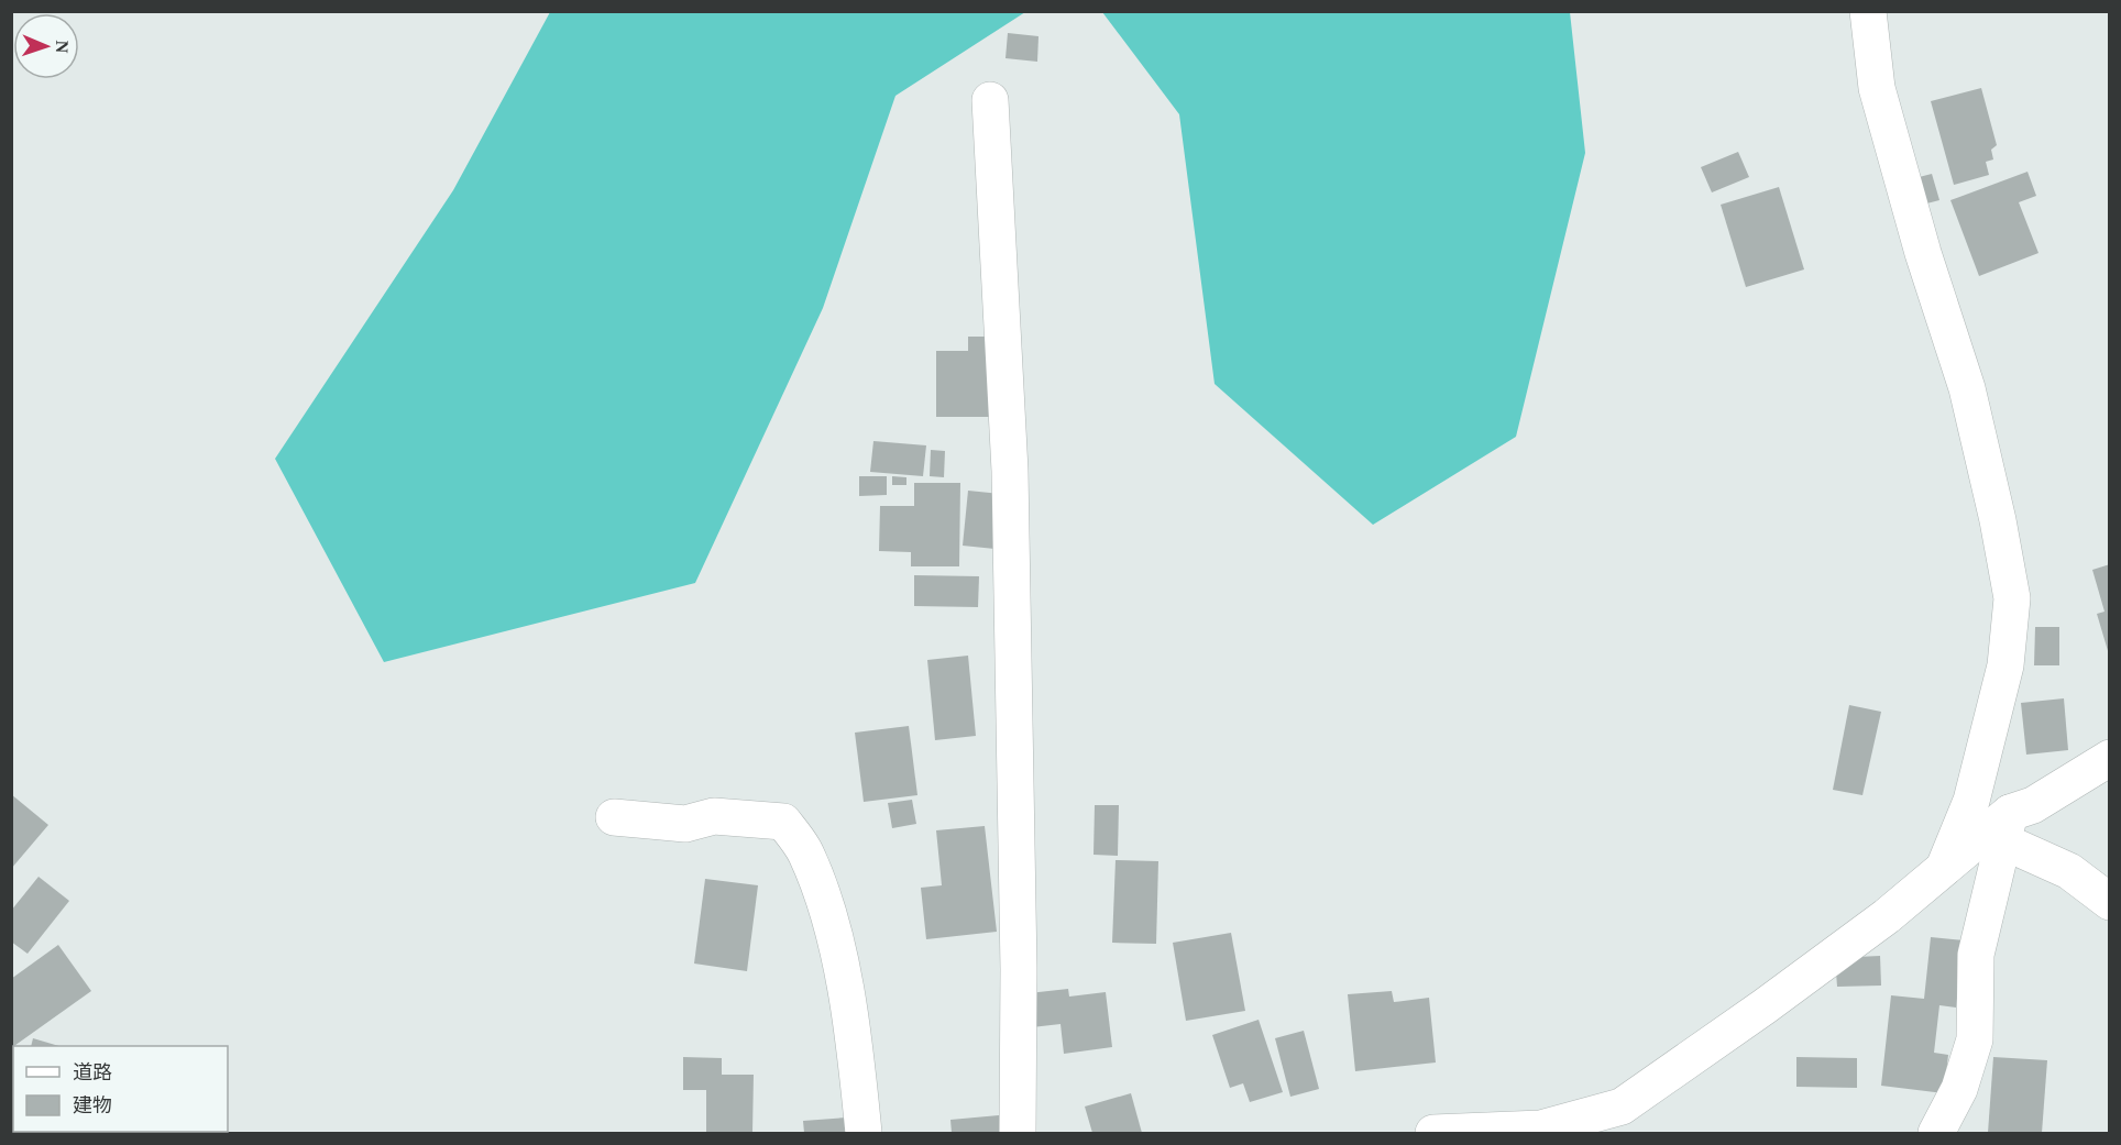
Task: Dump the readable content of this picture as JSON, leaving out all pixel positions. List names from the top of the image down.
{
  "legend": ["道路", "建物"],
  "north": "right"
}
